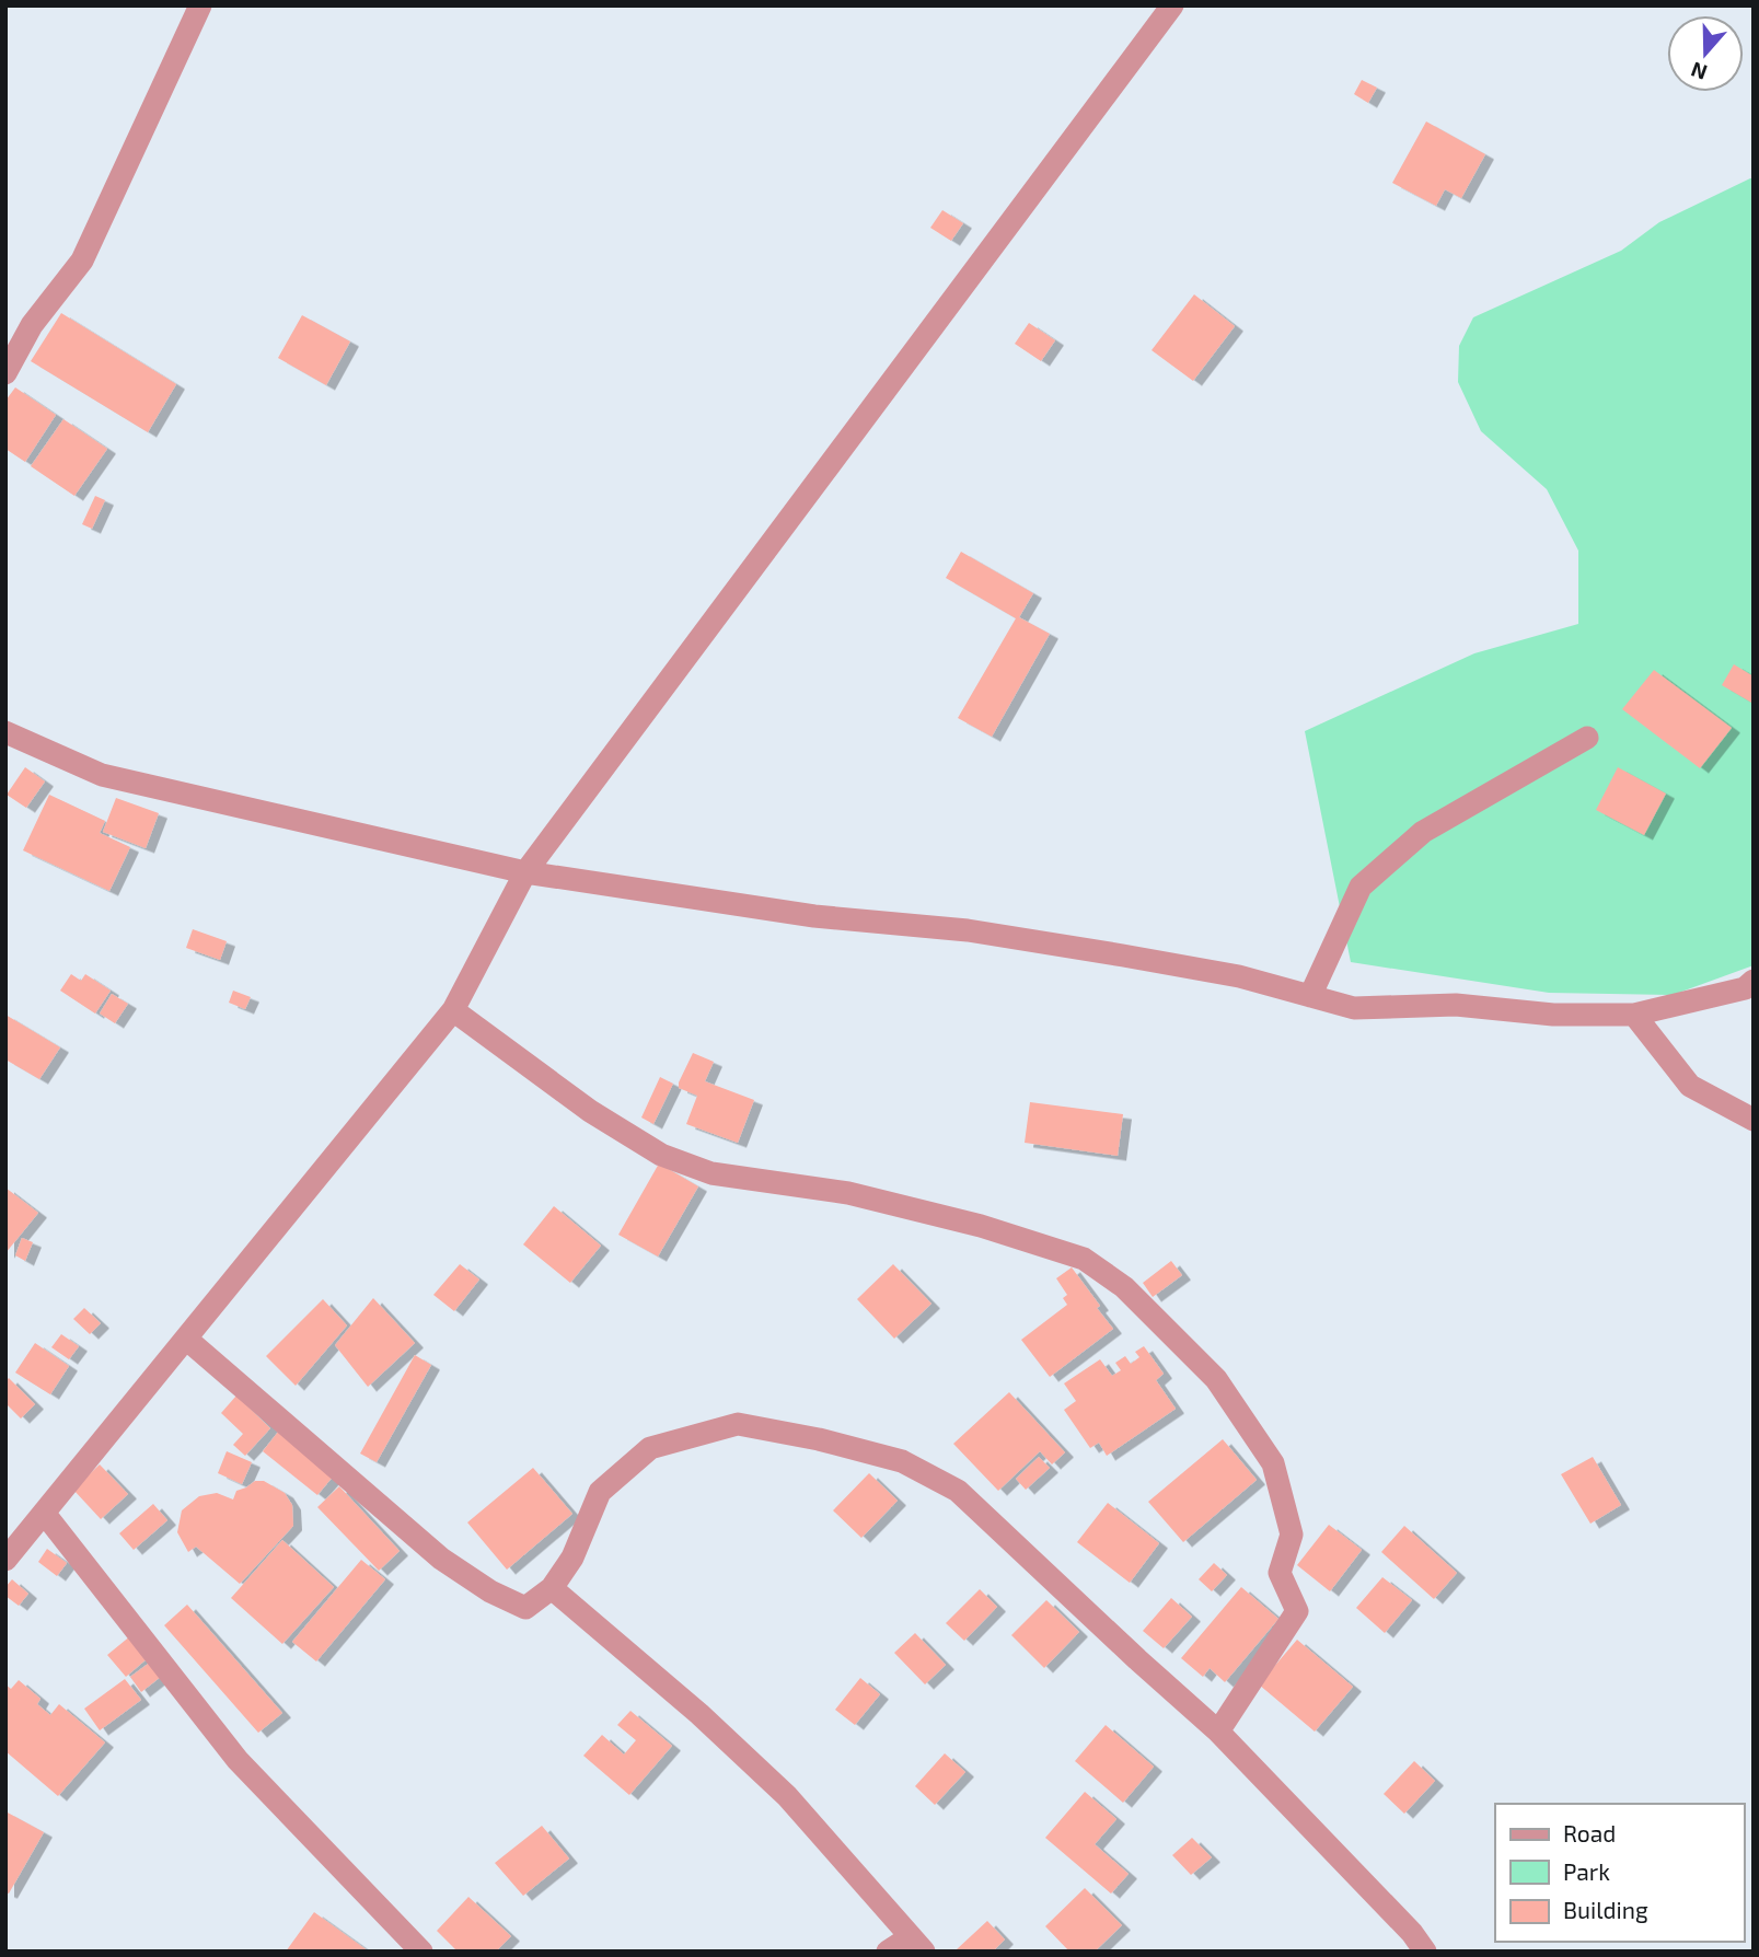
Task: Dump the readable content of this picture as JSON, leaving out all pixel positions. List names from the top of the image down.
{
  "legend": ["Road", "Park", "Building"],
  "north": "bottom"
}
